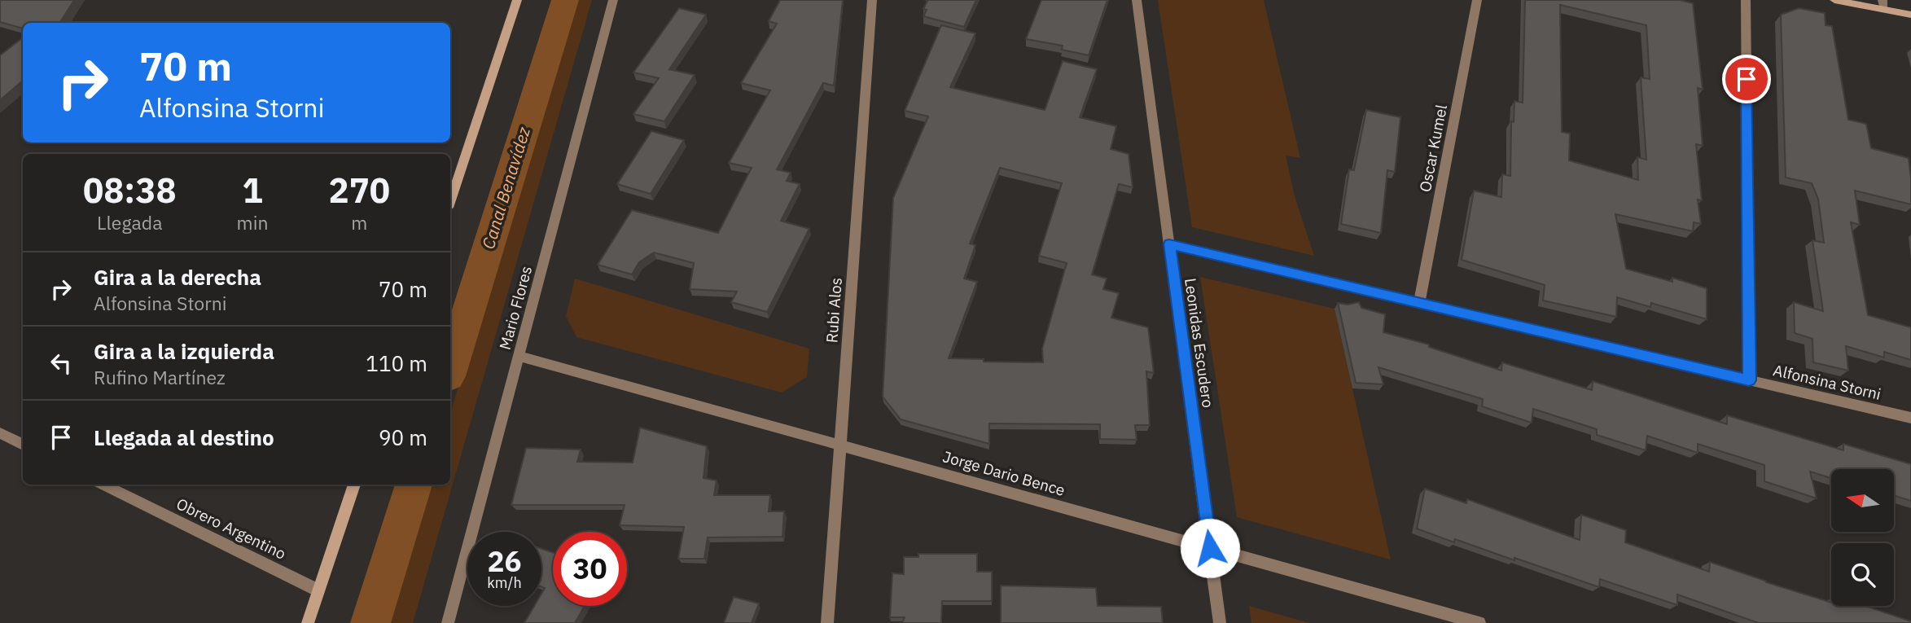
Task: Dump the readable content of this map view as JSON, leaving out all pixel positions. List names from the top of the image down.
{
  "streets": {
    "street": [
      "Oscar Kumel",
      "Mario Flores",
      "Rubi Alos",
      "Leonidas Escudero",
      "Alfonsina Storni",
      "Jorge Dario Bence",
      "Obrero Argentino"
    ]
  },
  "crossings": [
    ["Oscar Kumel", "Alfonsina Storni"],
    ["Mario Flores", "Jorge Dario Bence"],
    ["Rubi Alos", "Jorge Dario Bence"],
    ["Leonidas Escudero", "Alfonsina Storni"],
    ["Leonidas Escudero", "Jorge Dario Bence"]
  ],
  "water": ["Canal Benavídez"],
  "north": "left",
  "page": {
    "turn": ["70 m", "Alfonsina Storni"],
    "eta": [
      "08:38",
      "Llegada",
      "1",
      "min",
      "270",
      "m"
    ],
    "list": [
      {
        "name": "Gira a la derecha",
        "note": "Alfonsina Storni",
        "value": "70 m"
      },
      {
        "name": "Gira a la izquierda",
        "note": "Rufino Martínez",
        "value": "110 m"
      },
      {
        "name": "Llegada al destino",
        "value": "90 m"
      }
    ],
    "speed": "26 km/h",
    "limit": "30"
  }
}
